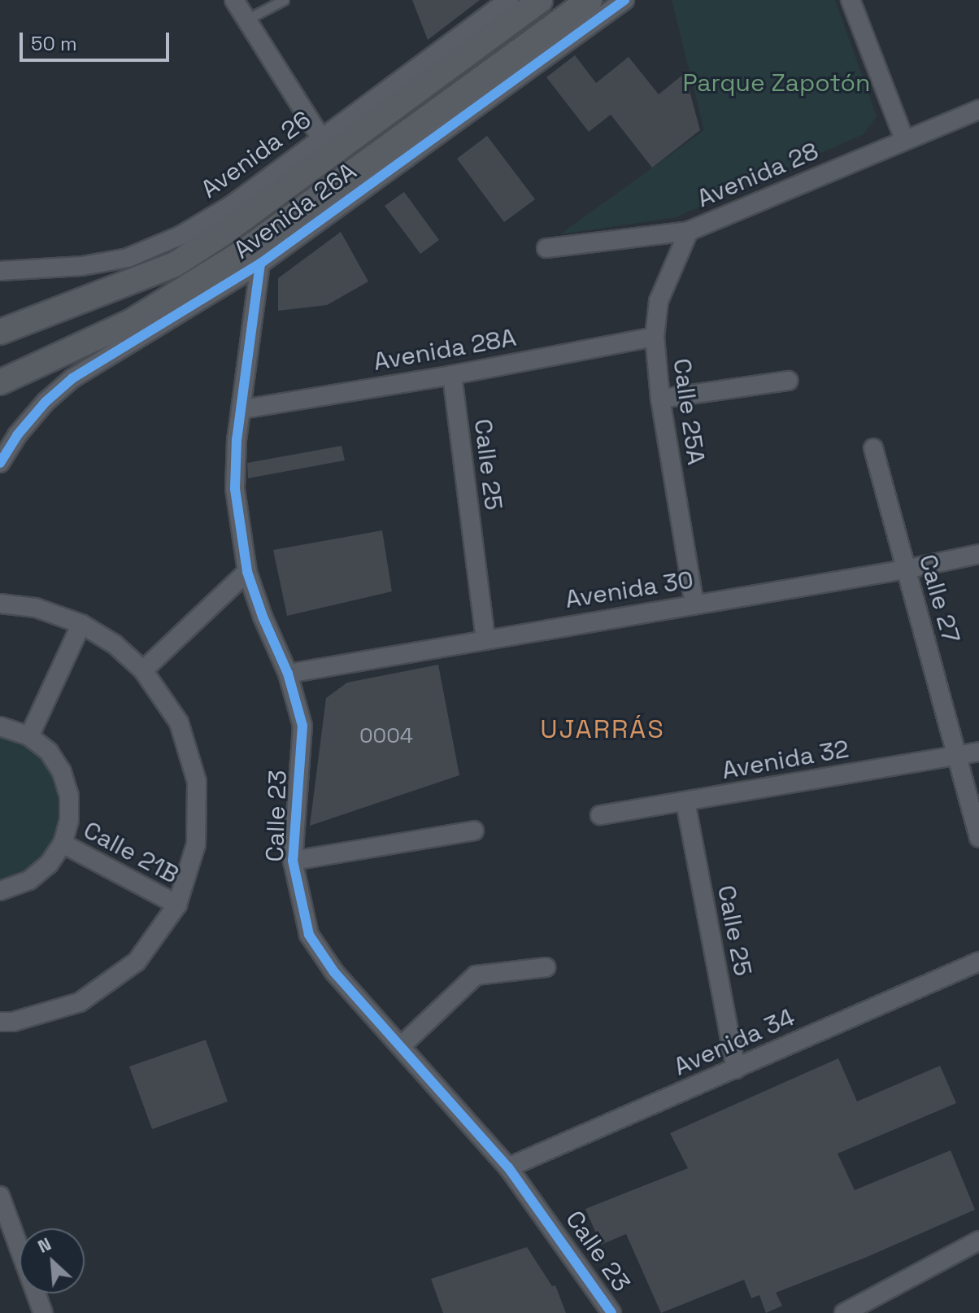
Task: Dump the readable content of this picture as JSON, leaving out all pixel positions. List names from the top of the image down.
{
  "streets": {
    "street": [
      "Avenida 26",
      "Avenida 28",
      "Avenida 26A",
      "Avenida 28A",
      "Calle 25A",
      "Calle 25",
      "Avenida 30",
      "Calle 27",
      "Avenida 32",
      "Calle 23",
      "Calle 21B",
      "Avenida 34"
    ]
  },
  "crossings": [
    ["Avenida 28", "Calle 25A"],
    ["Avenida 26A", "Calle 23"],
    ["Avenida 28A", "Calle 25A"],
    ["Avenida 28A", "Calle 25"],
    ["Avenida 28A", "Calle 23"],
    ["Calle 25A", "Avenida 30"],
    ["Calle 25", "Avenida 30"],
    ["Calle 25", "Avenida 32"],
    ["Calle 25", "Avenida 34"],
    ["Avenida 30", "Calle 27"],
    ["Avenida 30", "Calle 23"],
    ["Calle 27", "Avenida 32"],
    ["Calle 23", "Avenida 34"]
  ],
  "districts": ["UJARRÁS"],
  "parks": ["Parque Zapotón"],
  "house_numbers": ["0004"],
  "scale_bar": "50 m",
  "north": "top left"
}
